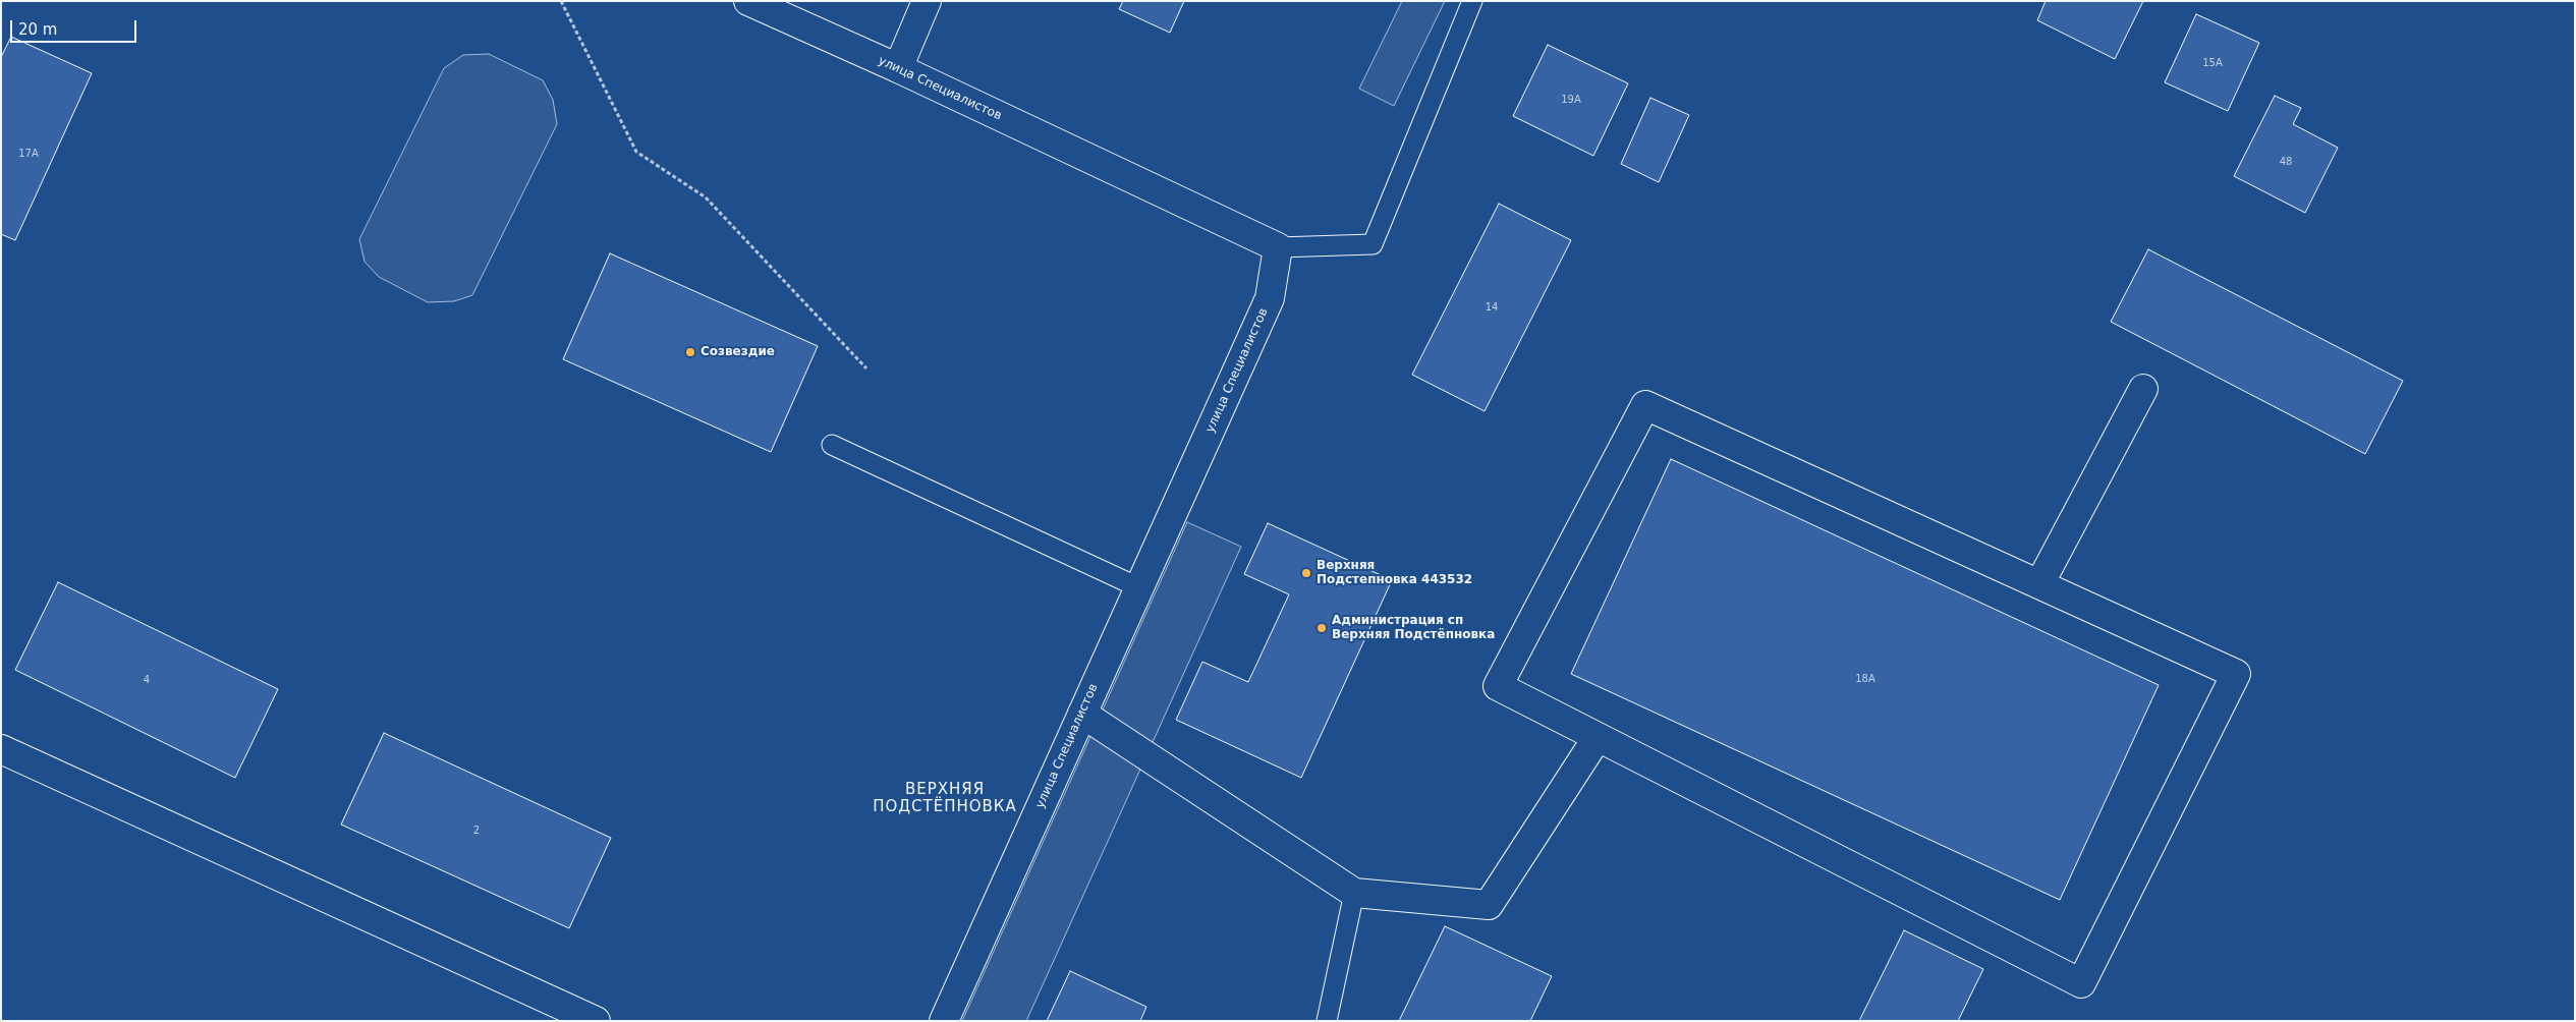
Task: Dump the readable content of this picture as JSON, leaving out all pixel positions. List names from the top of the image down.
{
  "streets": {
    "street": ["улица Специалистов"]
  },
  "districts": ["ВЕРХНЯЯ ПОДСТЁПНОВКА"],
  "places": ["Созвездие", "Верхняя Подстепновка 443532", "Администрация сп Верхняя Подстёпновка"],
  "house_numbers": [
    "15А",
    "19А",
    "17А",
    "48",
    "14",
    "18А",
    "4",
    "2"
  ],
  "scale_bar": "20 m"
}
